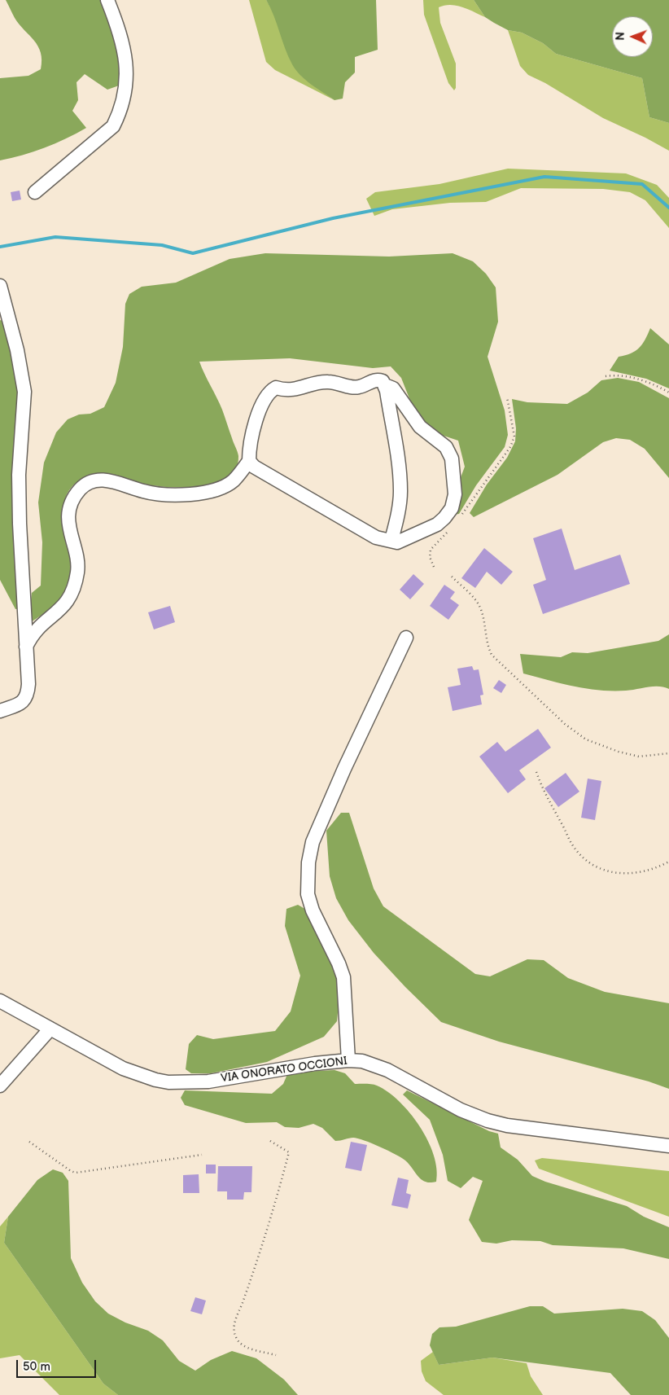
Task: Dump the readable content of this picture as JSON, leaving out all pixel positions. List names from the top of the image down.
{
  "streets": {
    "street": ["VIA ONORATO OCCIONI"]
  },
  "scale_bar": "50 m",
  "north": "left"
}
